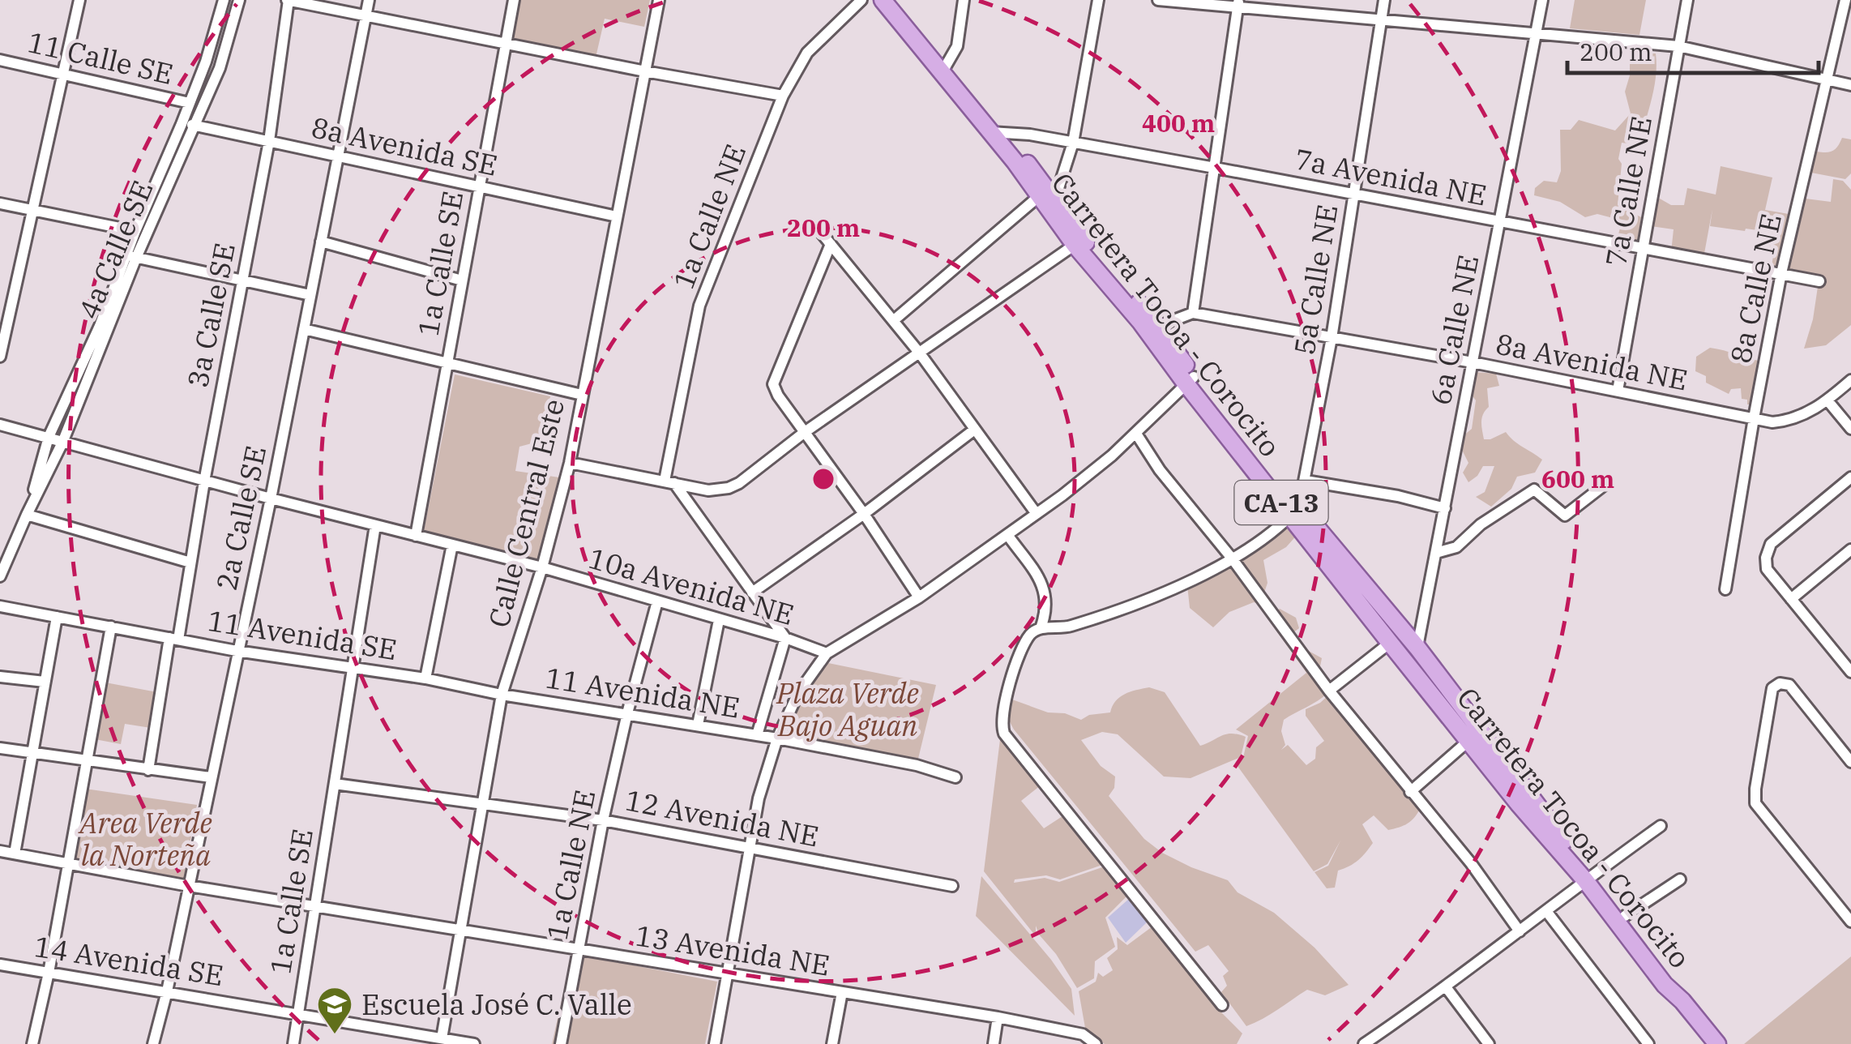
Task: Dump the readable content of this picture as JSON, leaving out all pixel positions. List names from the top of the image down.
{
  "streets": {
    "main road": ["Carretera Tocoa - Corocito", "CA-13"],
    "street": [
      "11 Calle SE",
      "8a Avenida SE",
      "7a Avenida NE",
      "7a Calle NE",
      "1a Calle NE",
      "4a Calle SE",
      "1a Calle SE",
      "5a Calle NE",
      "8a Calle NE",
      "3a Calle SE",
      "6a Calle NE",
      "8a Avenida NE",
      "Calle Central Este",
      "2a Calle SE",
      "10a Avenida NE",
      "11 Avenida SE",
      "11 Avenida NE",
      "12 Avenida NE",
      "13 Avenida NE",
      "14 Avenida SE"
    ]
  },
  "crossings": [
    ["11 Calle SE", "4a Calle SE"],
    ["8a Avenida SE", "4a Calle SE"],
    ["8a Avenida SE", "1a Calle SE"],
    ["8a Avenida SE", "3a Calle SE"],
    ["8a Avenida SE", "Calle Central Este"],
    ["8a Avenida SE", "2a Calle SE"],
    ["7a Avenida NE", "7a Calle NE"],
    ["7a Avenida NE", "5a Calle NE"],
    ["7a Avenida NE", "8a Calle NE"],
    ["7a Avenida NE", "Carretera Tocoa - Corocito"],
    ["7a Avenida NE", "6a Calle NE"],
    ["7a Calle NE", "8a Avenida NE"],
    ["1a Calle NE", "10a Avenida NE"],
    ["1a Calle NE", "11 Avenida NE"],
    ["1a Calle NE", "12 Avenida NE"],
    ["1a Calle NE", "13 Avenida NE"],
    ["4a Calle SE", "10a Avenida NE"],
    ["1a Calle SE", "10a Avenida NE"],
    ["1a Calle SE", "11 Avenida SE"],
    ["1a Calle SE", "12 Avenida NE"],
    ["1a Calle SE", "13 Avenida NE"],
    ["1a Calle SE", "14 Avenida SE"],
    ["5a Calle NE", "Carretera Tocoa - Corocito"],
    ["5a Calle NE", "8a Avenida NE"],
    ["8a Calle NE", "8a Avenida NE"],
    ["Carretera Tocoa - Corocito", "6a Calle NE"],
    ["3a Calle SE", "10a Avenida NE"],
    ["3a Calle SE", "11 Avenida SE"],
    ["6a Calle NE", "8a Avenida NE"],
    ["Calle Central Este", "10a Avenida NE"],
    ["Calle Central Este", "11 Avenida SE"],
    ["Calle Central Este", "11 Avenida NE"],
    ["Calle Central Este", "12 Avenida NE"],
    ["Calle Central Este", "13 Avenida NE"],
    ["Calle Central Este", "14 Avenida SE"],
    ["2a Calle SE", "10a Avenida NE"],
    ["2a Calle SE", "11 Avenida SE"],
    ["2a Calle SE", "13 Avenida NE"],
    ["2a Calle SE", "14 Avenida SE"],
    ["11 Avenida SE", "11 Avenida NE"]
  ],
  "parks": ["Plaza Verde Bajo Aguan", "Area Verde la Norteña"],
  "places": {
    "school or university": ["Escuela José C. Valle"]
  },
  "scale_bar": "200 m",
  "rings": ["400 m", "200 m", "600 m"]
}
